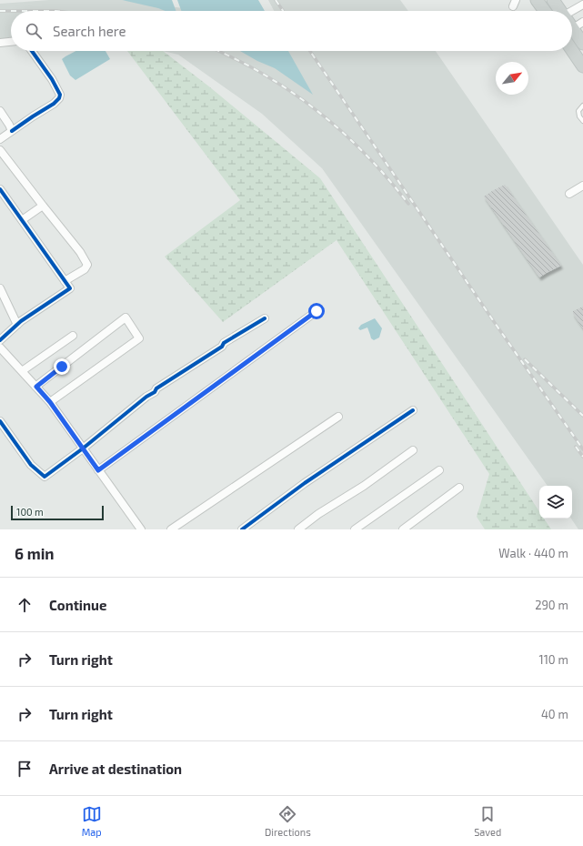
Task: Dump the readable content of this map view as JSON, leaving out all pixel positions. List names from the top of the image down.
{
  "scale_bar": "100 m",
  "north": "top right",
  "page": {
    "search": "Search here",
    "scale": "100 m",
    "heading": ["6 min", "Walk · 440 m"],
    "list": [
      ["Continue", "290 m"],
      ["Turn right", "110 m"],
      ["Turn right", "40 m"],
      "Arrive at destination"
    ],
    "nav": ["Map", "Directions", "Saved"]
  }
}
